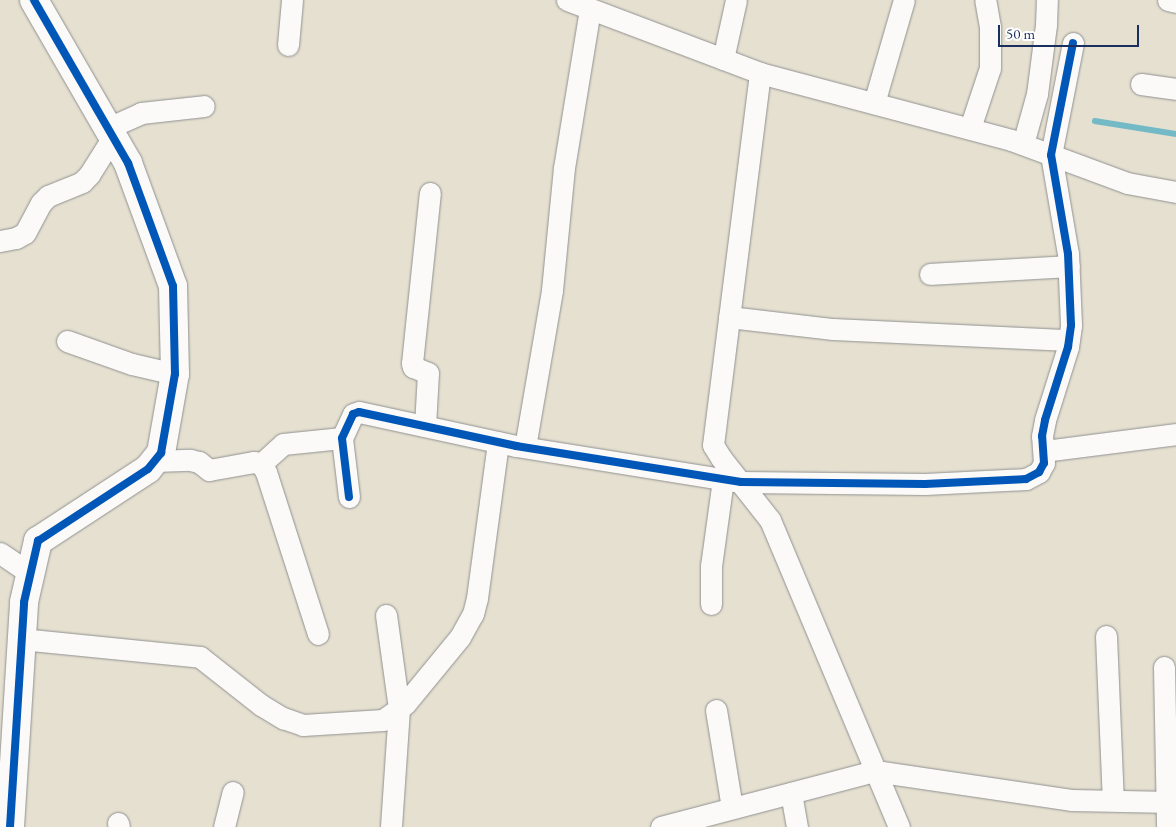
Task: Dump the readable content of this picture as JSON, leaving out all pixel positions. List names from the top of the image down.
{
  "scale_bar": "50 m"
}
